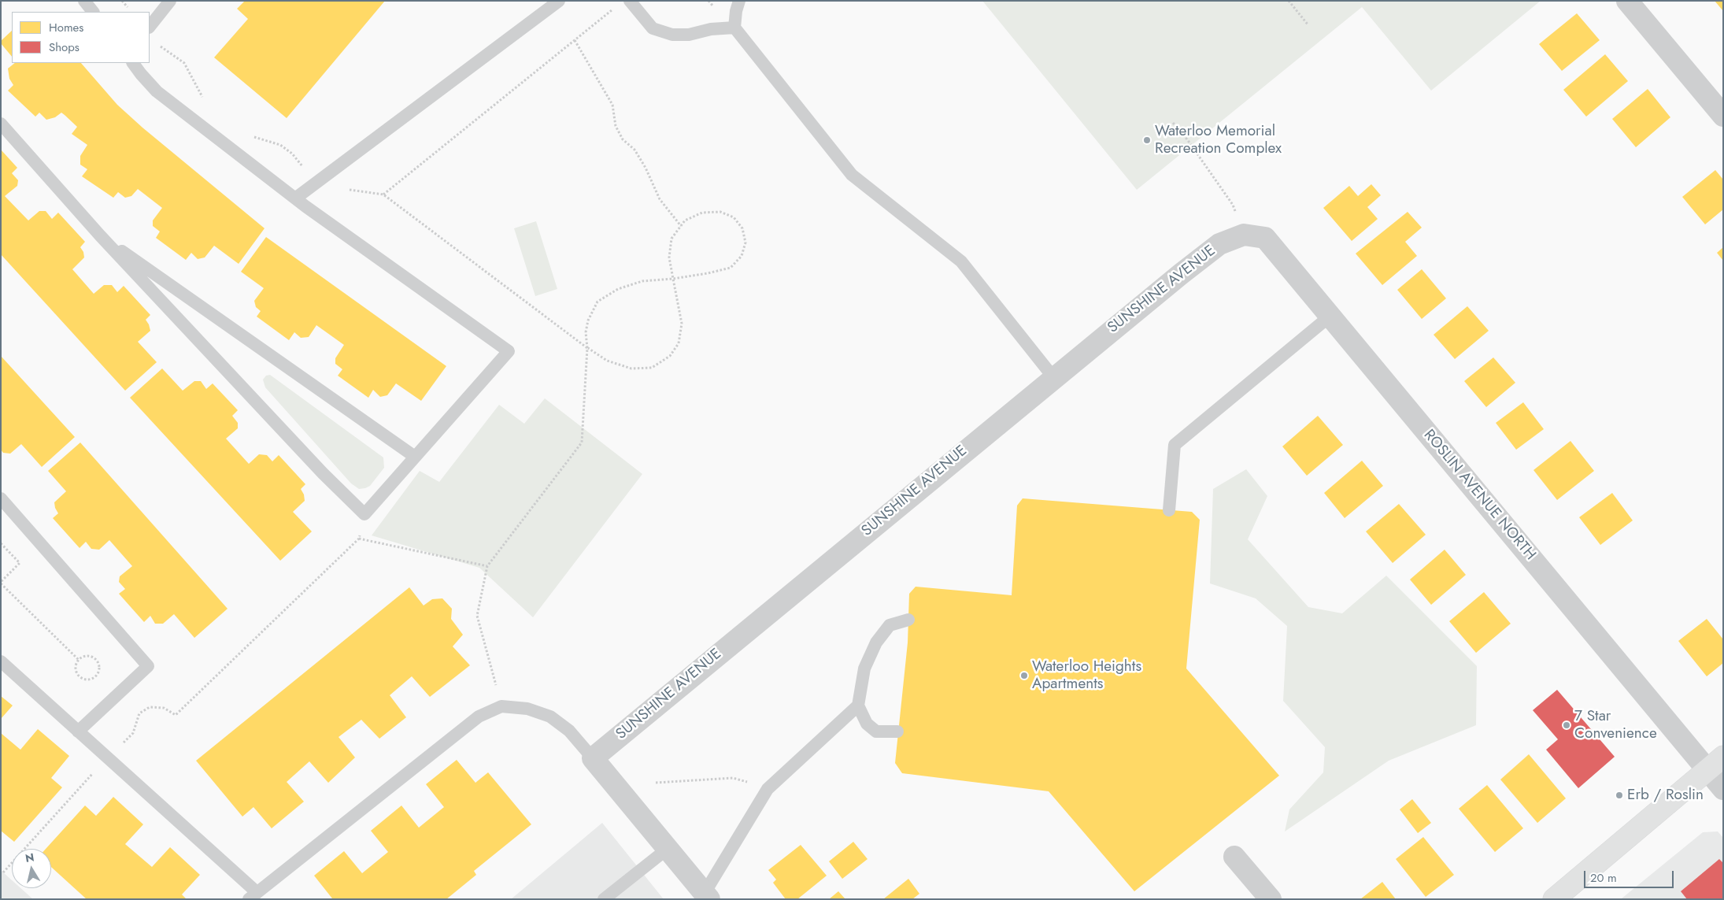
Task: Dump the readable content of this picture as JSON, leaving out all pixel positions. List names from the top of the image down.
{
  "streets": {
    "street": ["SUNSHINE AVENUE", "ROSLIN AVENUE NORTH"]
  },
  "crossings": [
    ["SUNSHINE AVENUE", "ROSLIN AVENUE NORTH"]
  ],
  "places": [
    "Waterloo Memorial Recreation Complex",
    "Waterloo Heights Apartments",
    "7 Star Convenience",
    "Erb / Roslin"
  ],
  "legend": ["Homes", "Shops"],
  "scale_bar": "20 m",
  "north": "top"
}
